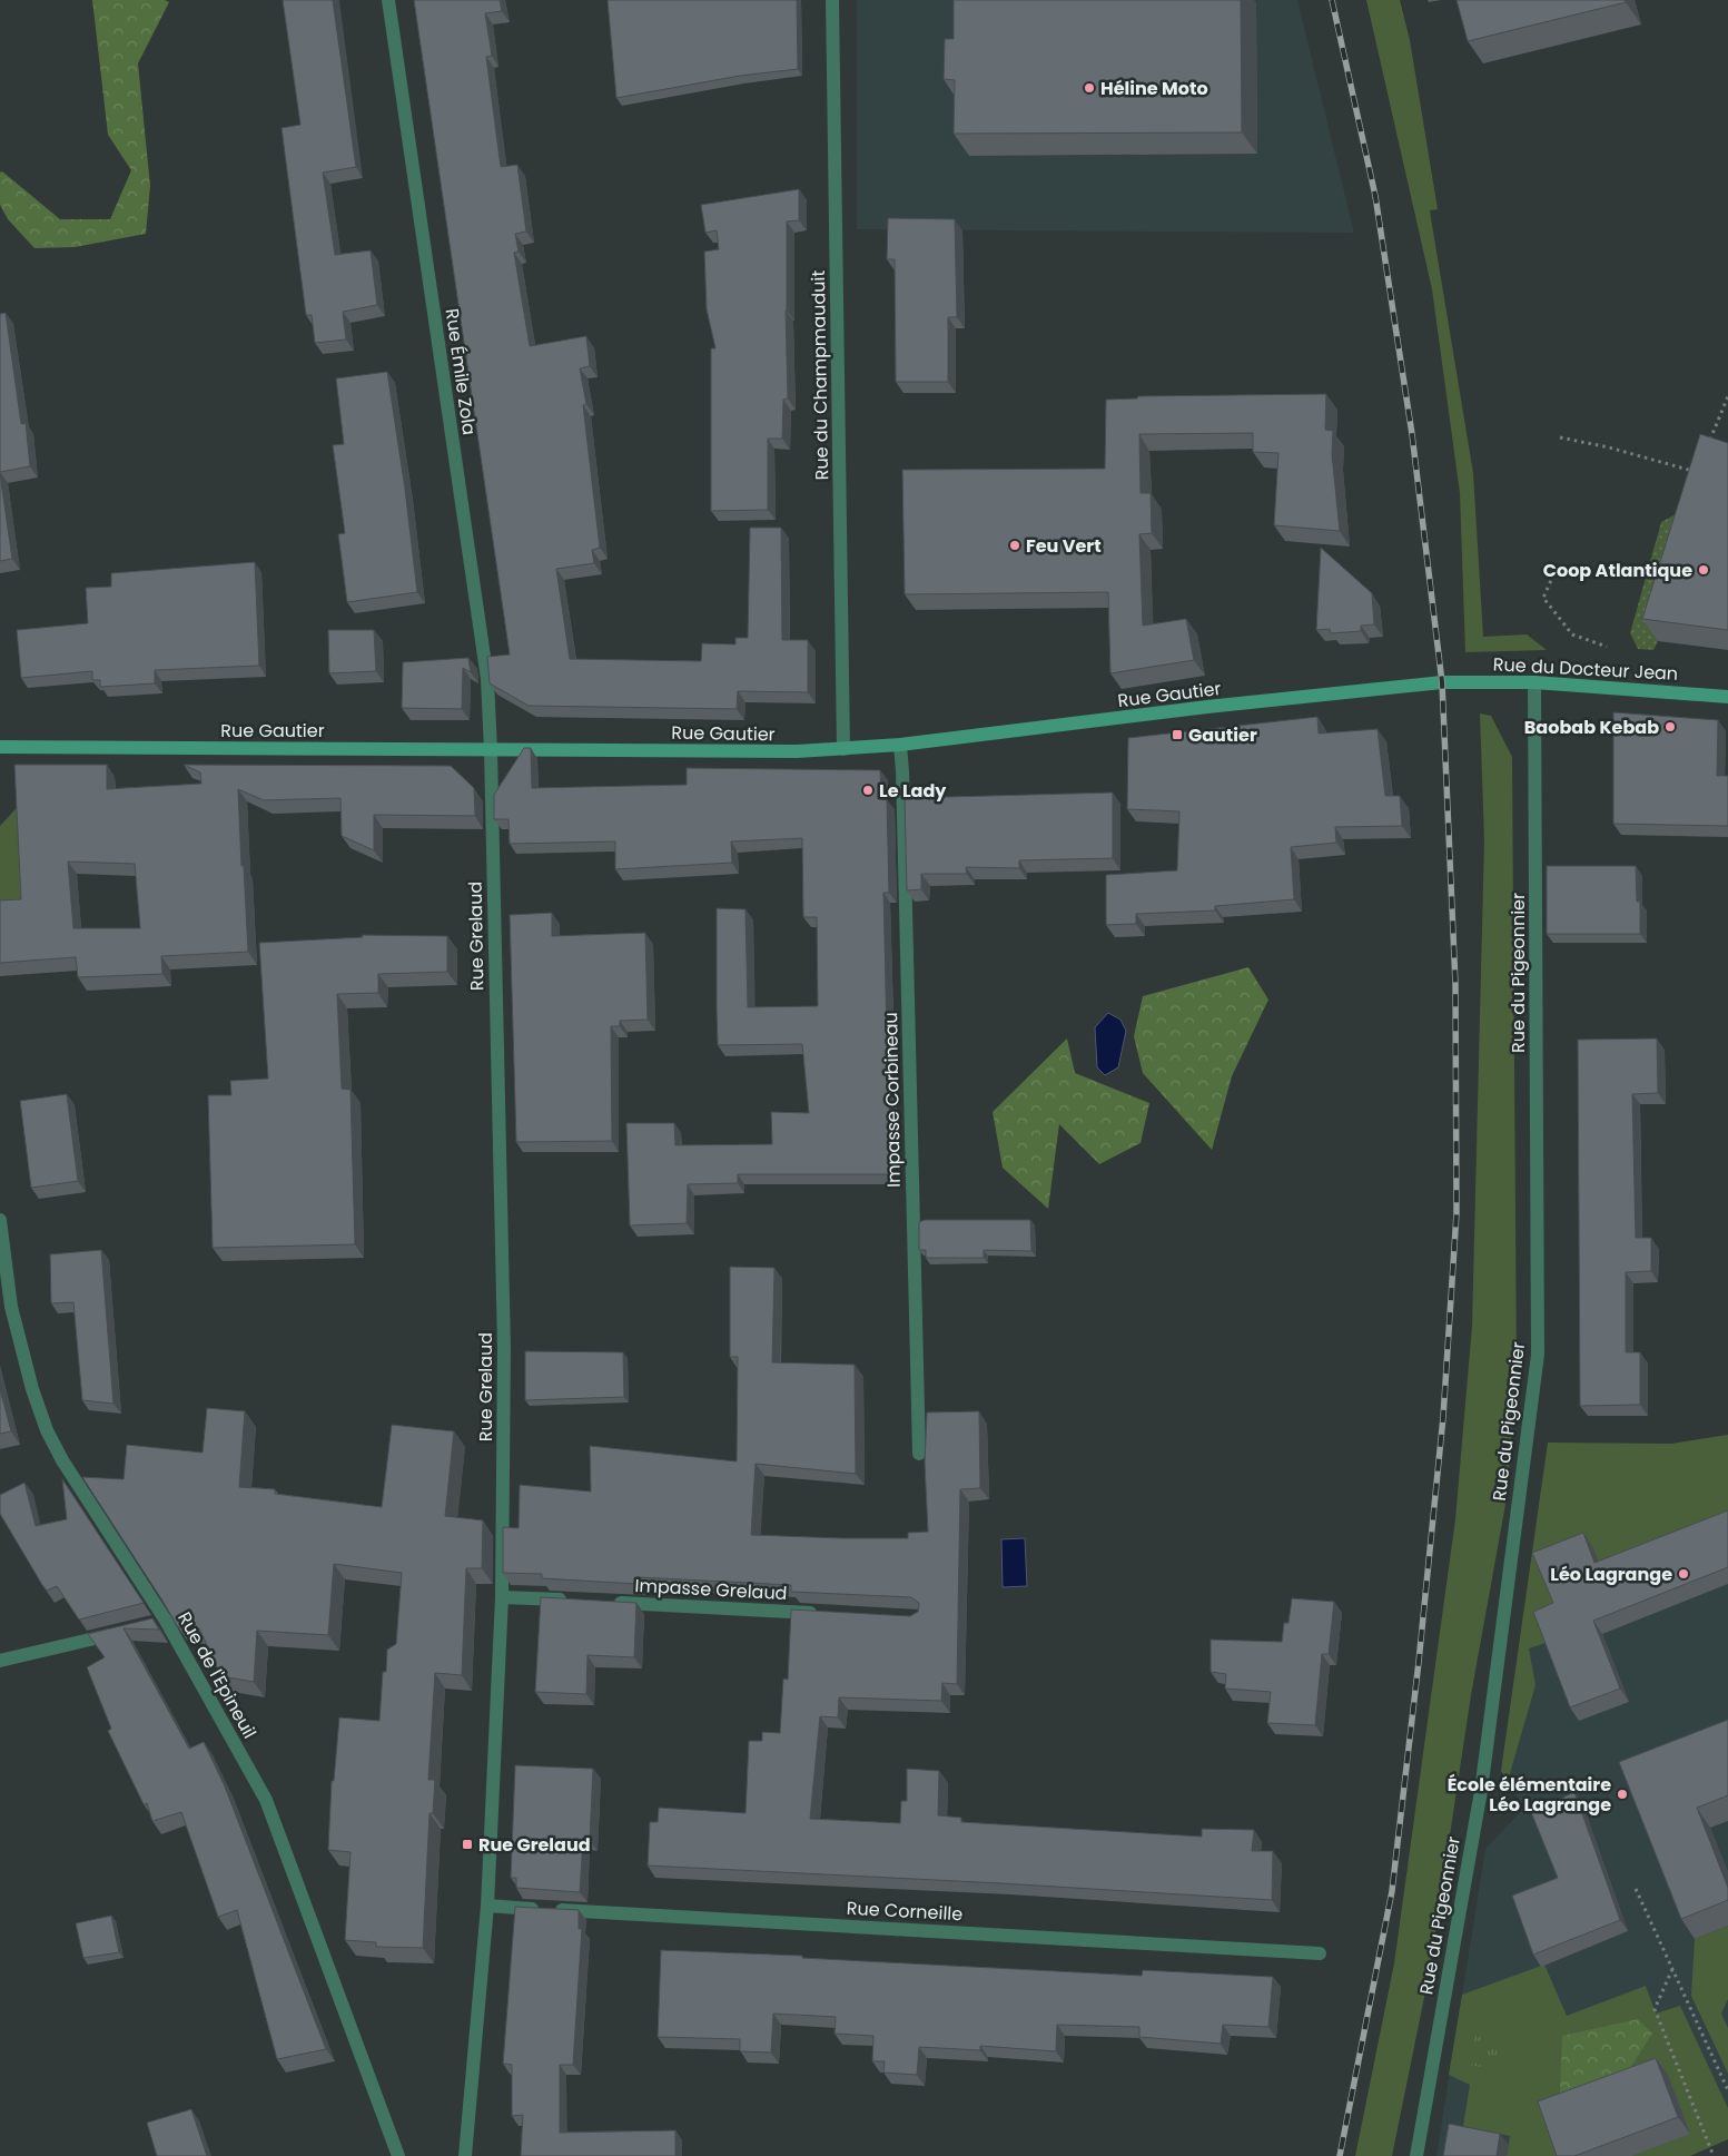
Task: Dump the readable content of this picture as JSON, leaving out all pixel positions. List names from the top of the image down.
{
  "streets": {
    "street": [
      "Rue Émile Zola",
      "Rue du Champmauduit",
      "Rue du Docteur Jean",
      "Rue Gautier",
      "Rue Grelaud",
      "Rue du Pigeonnier",
      "Impasse Corbineau",
      "Impasse Grelaud",
      "Rue de l'Epineuil",
      "Rue Corneille"
    ]
  },
  "crossings": [
    ["Rue Émile Zola", "Rue Gautier"],
    ["Rue Émile Zola", "Rue Grelaud"],
    ["Rue du Champmauduit", "Rue Gautier"],
    ["Rue du Docteur Jean", "Rue Gautier"],
    ["Rue du Docteur Jean", "Rue du Pigeonnier"],
    ["Rue Gautier", "Rue Grelaud"],
    ["Rue Gautier", "Impasse Corbineau"],
    ["Rue Grelaud", "Rue Corneille"]
  ],
  "places": {
    "other": [
      "Héline Moto",
      "Feu Vert",
      "Coop Atlantique",
      "Baobab Kebab",
      "Le Lady",
      "Léo Lagrange",
      "École élémentaire Léo Lagrange"
    ],
    "transit": ["Gautier", "Rue Grelaud"]
  }
}
